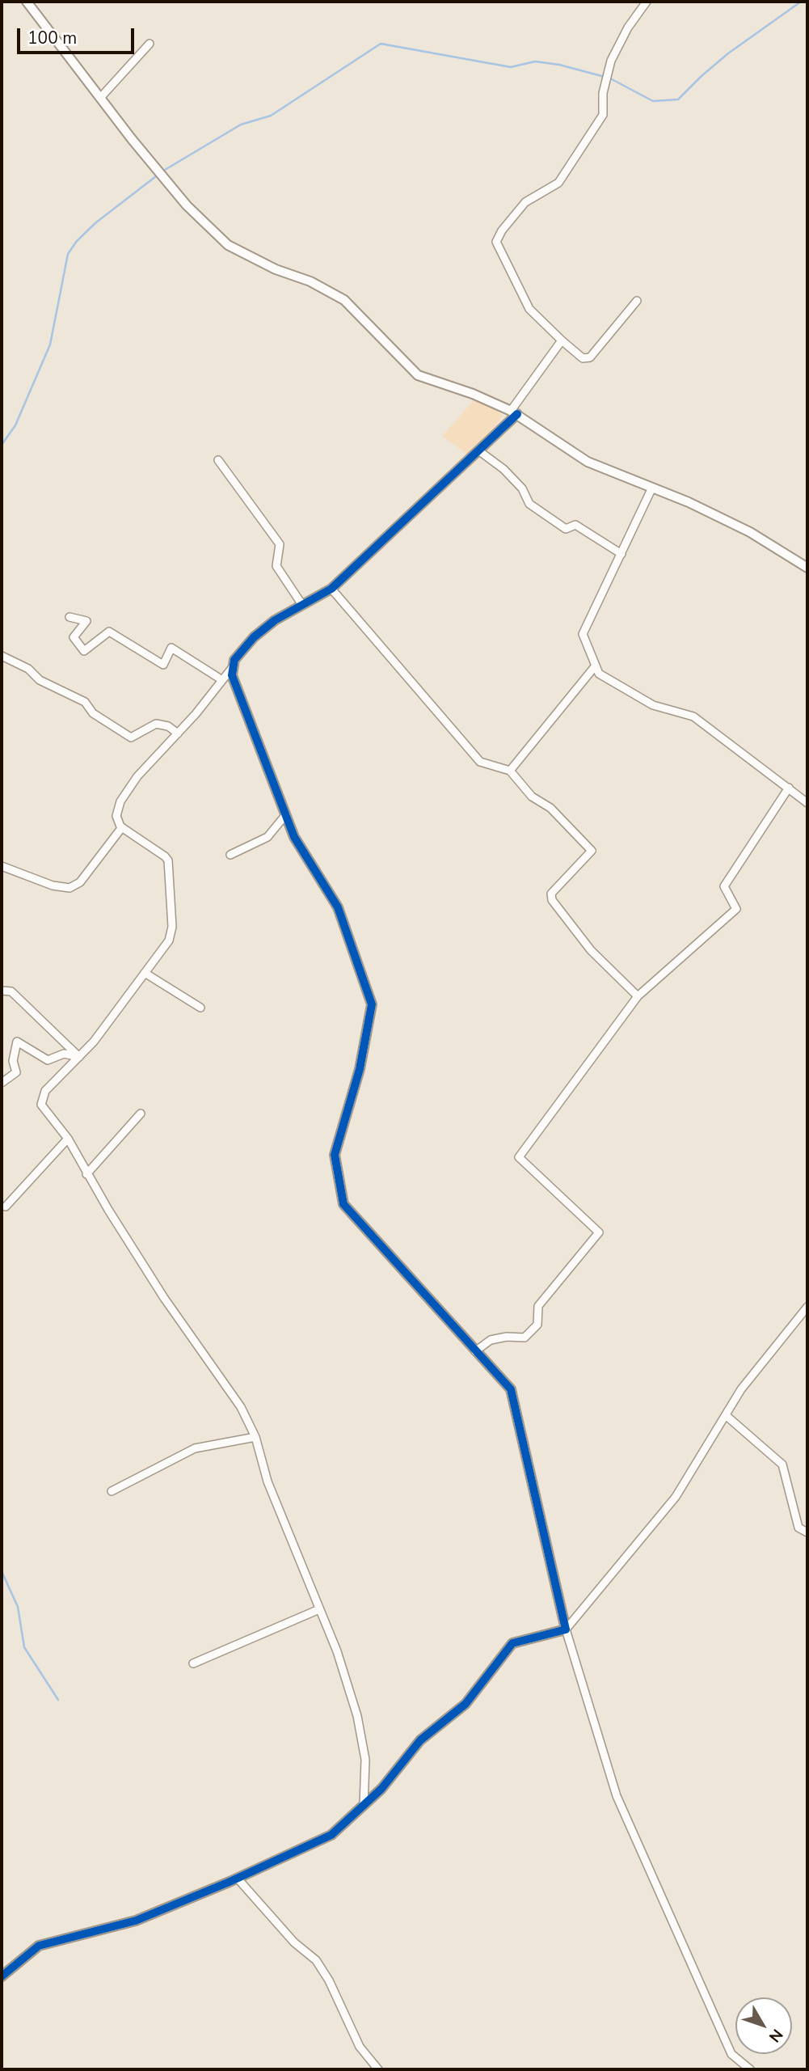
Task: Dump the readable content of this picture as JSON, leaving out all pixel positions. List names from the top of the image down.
{
  "scale_bar": "100 m",
  "north": "bottom right"
}
